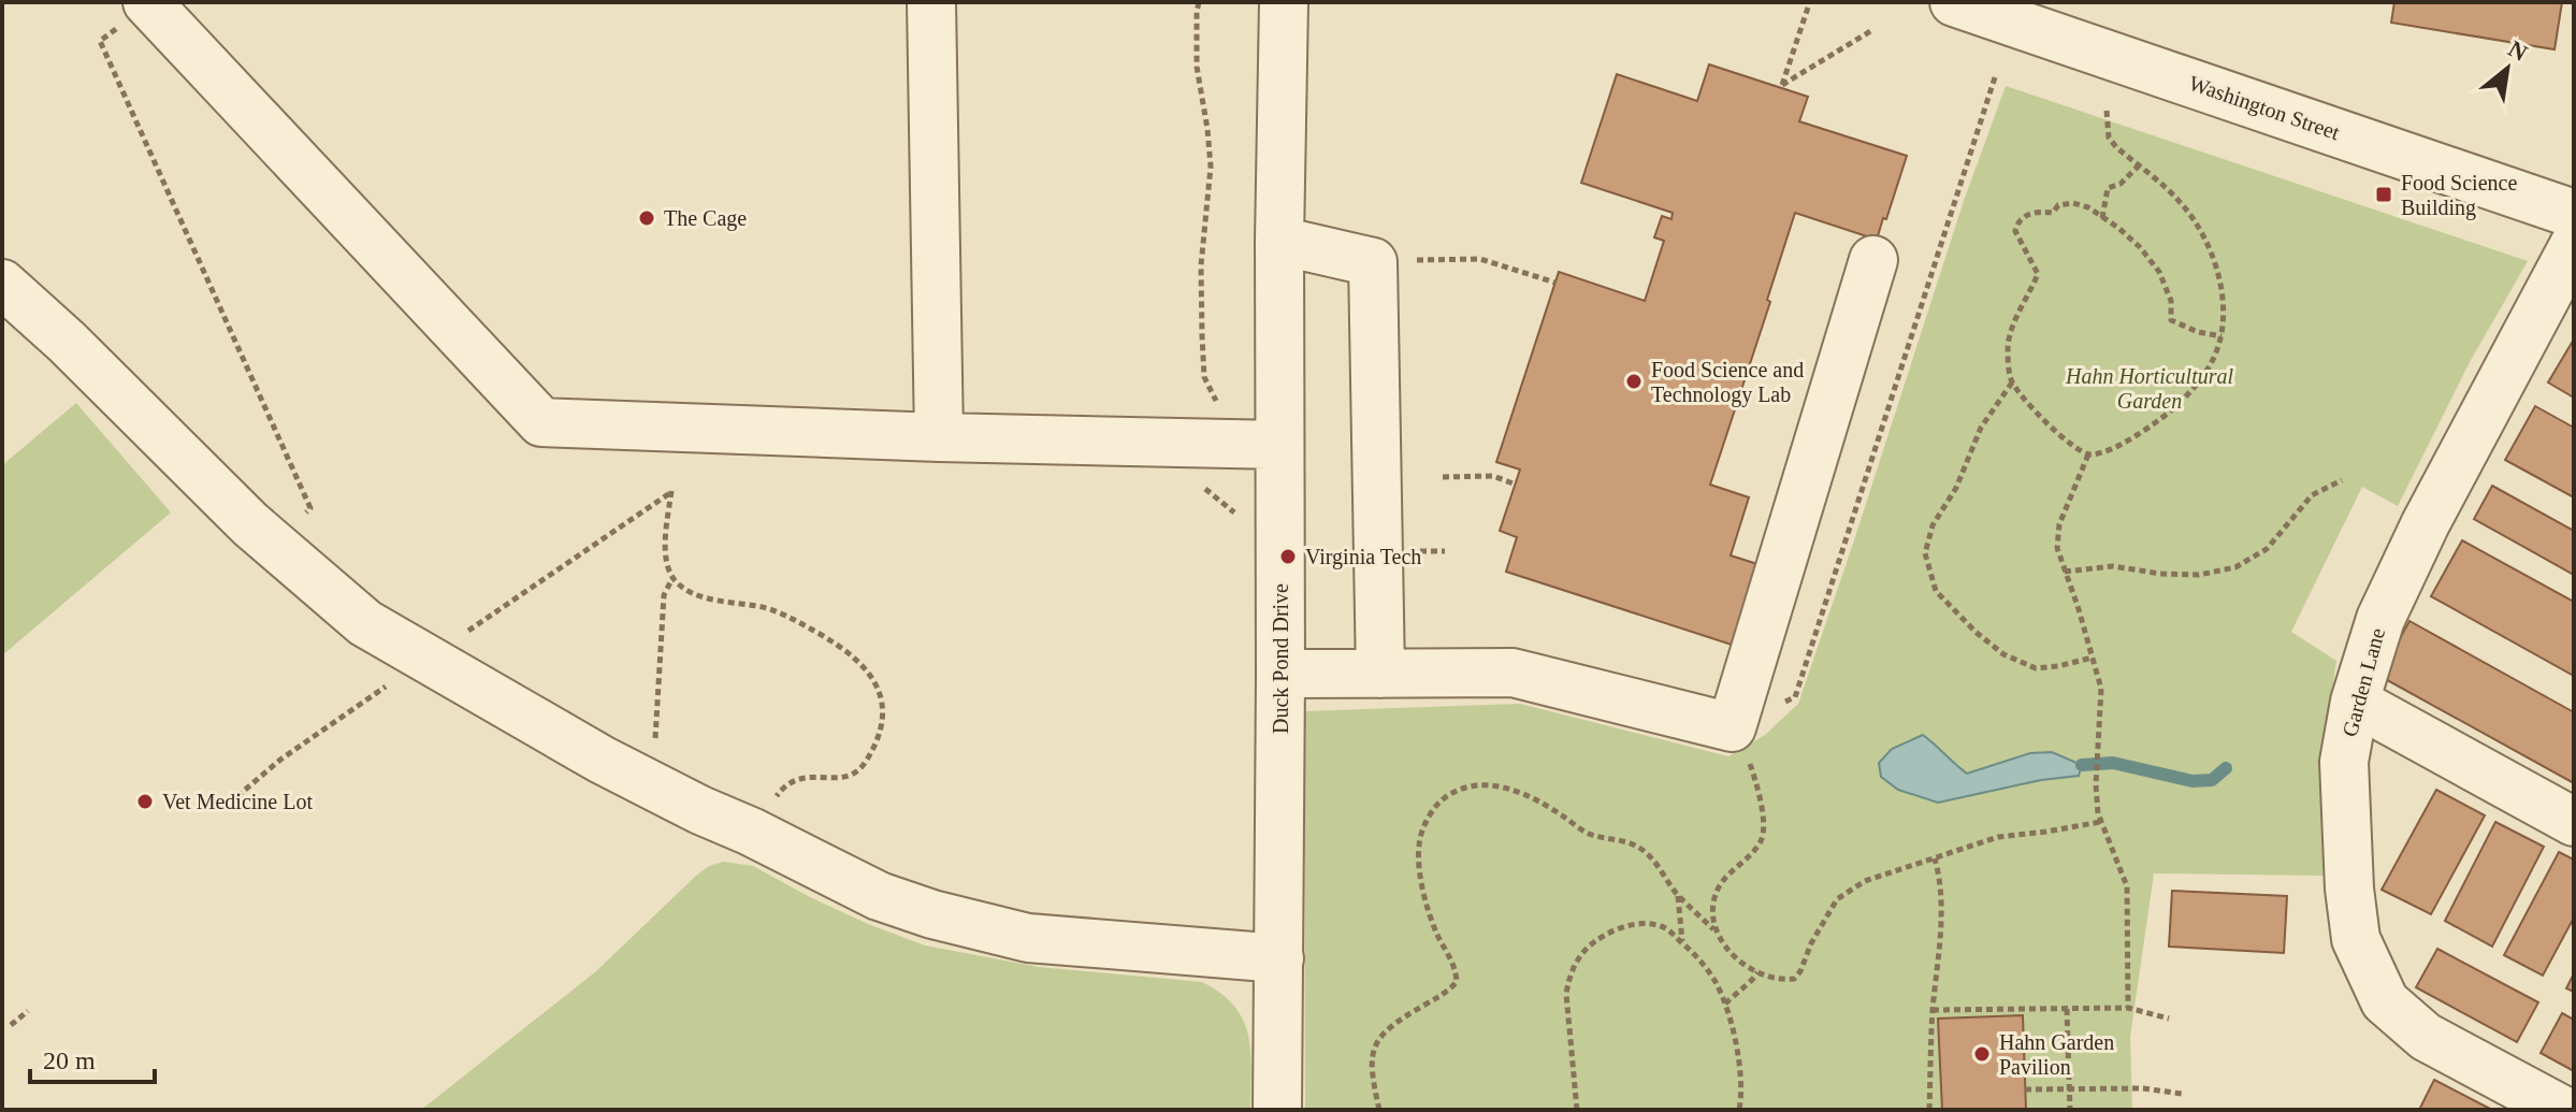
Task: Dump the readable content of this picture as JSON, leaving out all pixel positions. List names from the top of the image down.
{
  "streets": {
    "street": ["Washington Street", "Duck Pond Drive", "Garden Lane"]
  },
  "parks": ["Hahn Horticultural Garden"],
  "places": {
    "transit": ["Food Science Building"],
    "other": [
      "The Cage",
      "Food Science and Technology Lab",
      "Virginia Tech",
      "Vet Medicine Lot",
      "Hahn Garden Pavilion"
    ]
  },
  "scale_bar": "20 m",
  "north": "top right"
}
